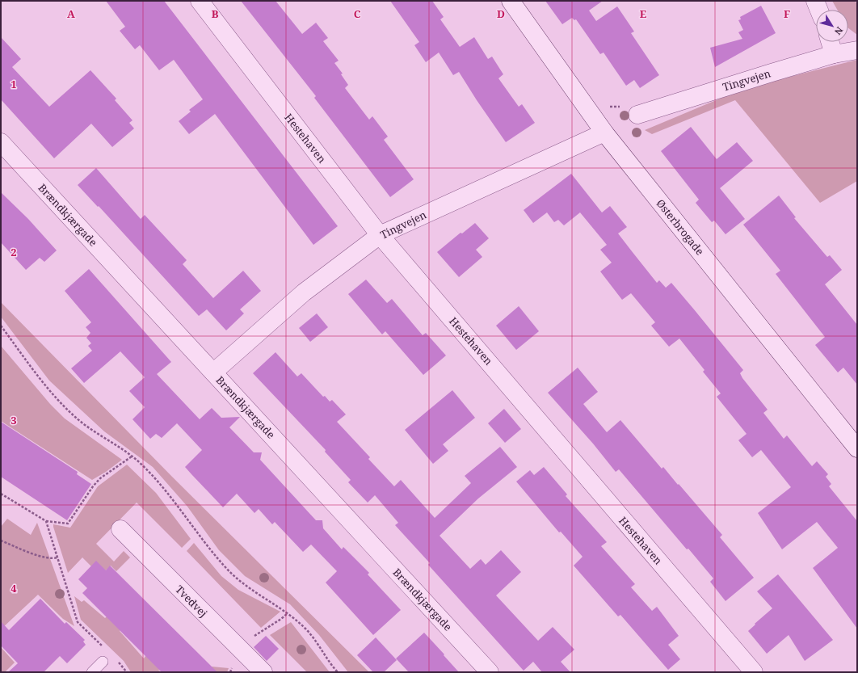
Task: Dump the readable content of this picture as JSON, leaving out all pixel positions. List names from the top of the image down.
{
  "streets": {
    "street": [
      "Tingvejen",
      "Hestehaven",
      "Brændkjærgade",
      "Østerbrogade",
      "Tvedvej"
    ]
  },
  "crossings": [
    ["Tingvejen", "Hestehaven"],
    ["Tingvejen", "Brændkjærgade"],
    ["Tingvejen", "Østerbrogade"]
  ],
  "north": "bottom right",
  "grid": {
    "columns": [
      "A",
      "B",
      "C",
      "D",
      "E",
      "F"
    ],
    "rows": [
      "1",
      "2",
      "3",
      "4"
    ]
  }
}
